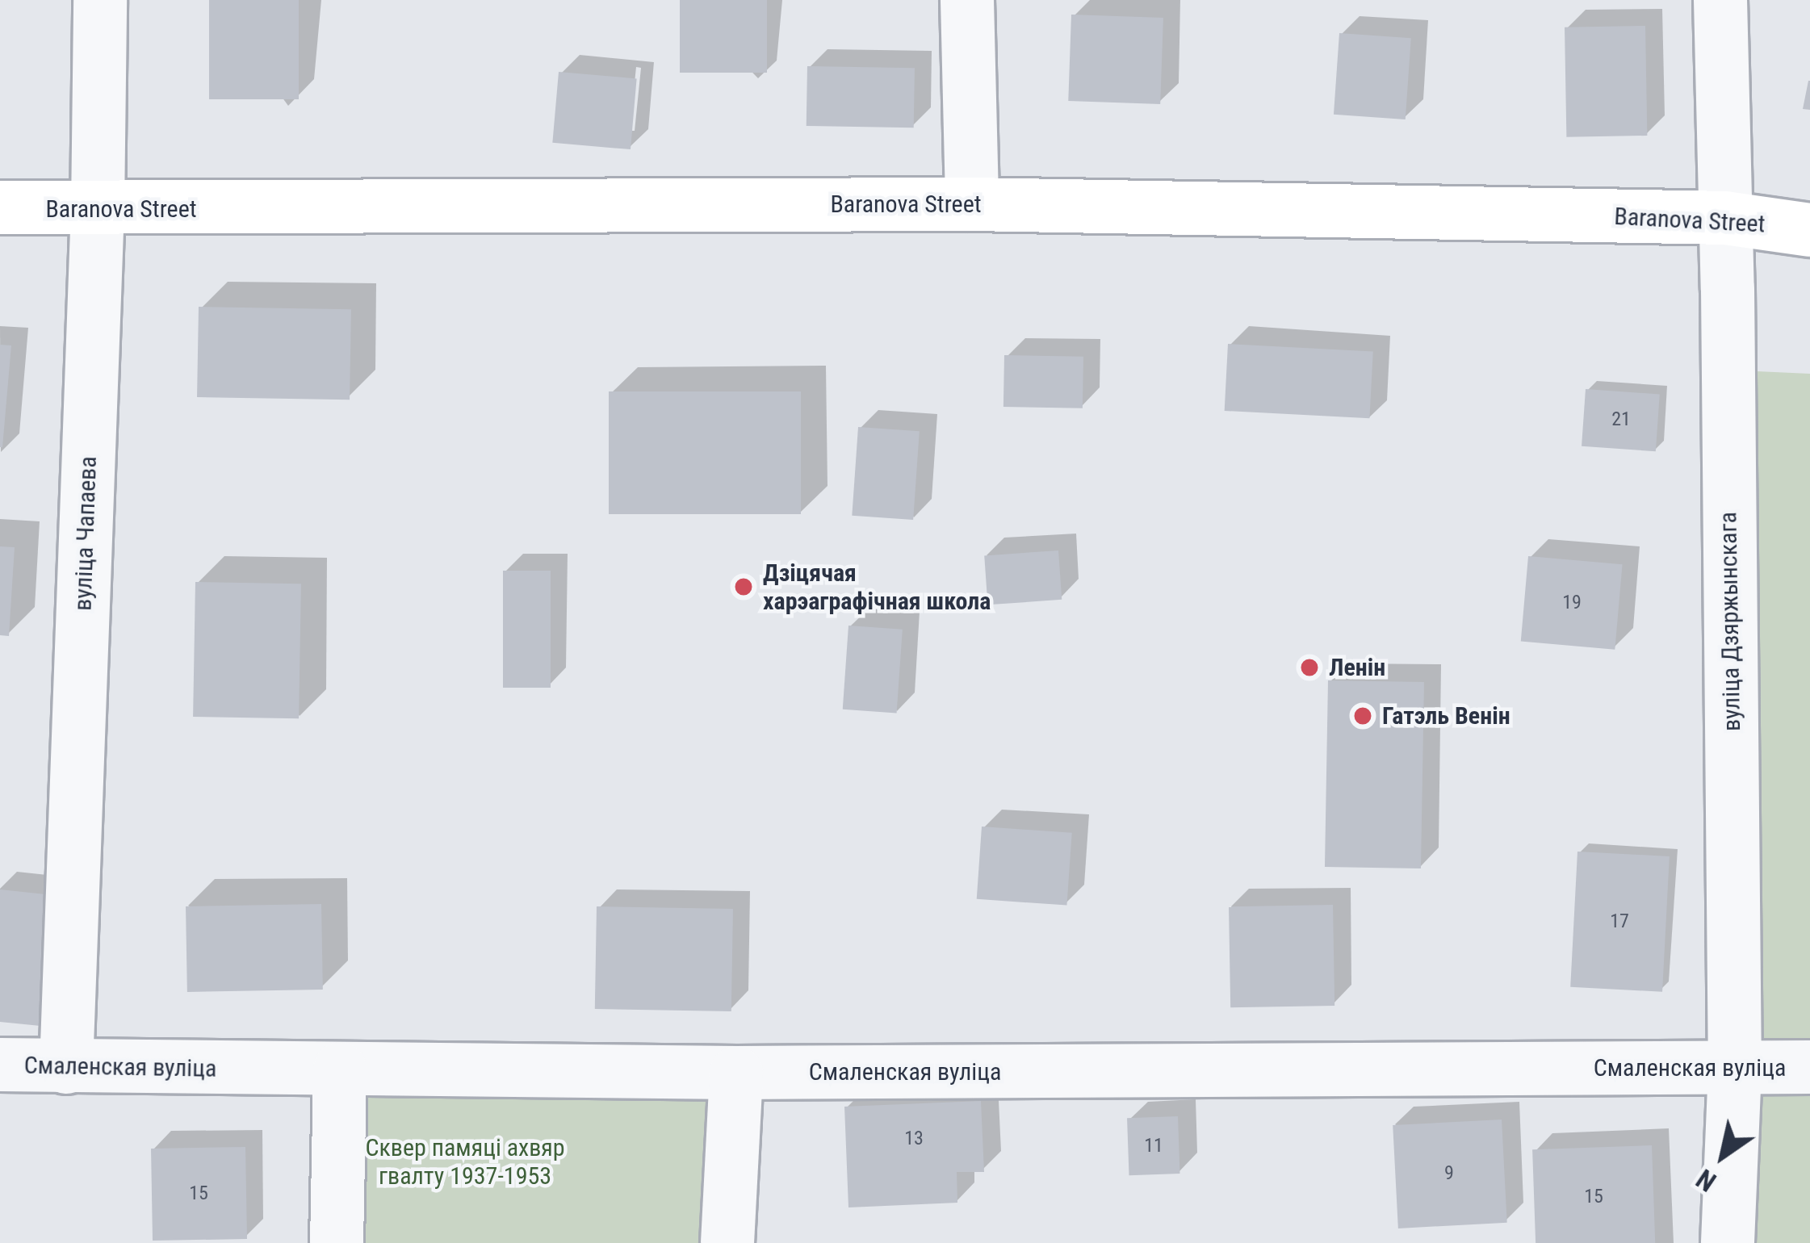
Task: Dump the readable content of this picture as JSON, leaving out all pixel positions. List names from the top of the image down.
{
  "streets": {
    "main road": ["Baranova Street"],
    "street": ["вуліца Чапаева", "вуліца Дзяржынскага", "Смаленская вуліца"]
  },
  "crossings": [
    ["Baranova Street", "вуліца Чапаева"],
    ["Baranova Street", "вуліца Дзяржынскага"],
    ["вуліца Чапаева", "Смаленская вуліца"],
    ["вуліца Дзяржынскага", "Смаленская вуліца"]
  ],
  "parks": ["Сквер памяці ахвяр гвалту 1937-1953"],
  "places": ["Дзіцячая харэаграфічная школа", "Ленін", "Гатэль Венін"],
  "house_numbers": [
    "21",
    "19",
    "17",
    "13",
    "11",
    "9",
    "15",
    "15"
  ],
  "north": "bottom left"
}
